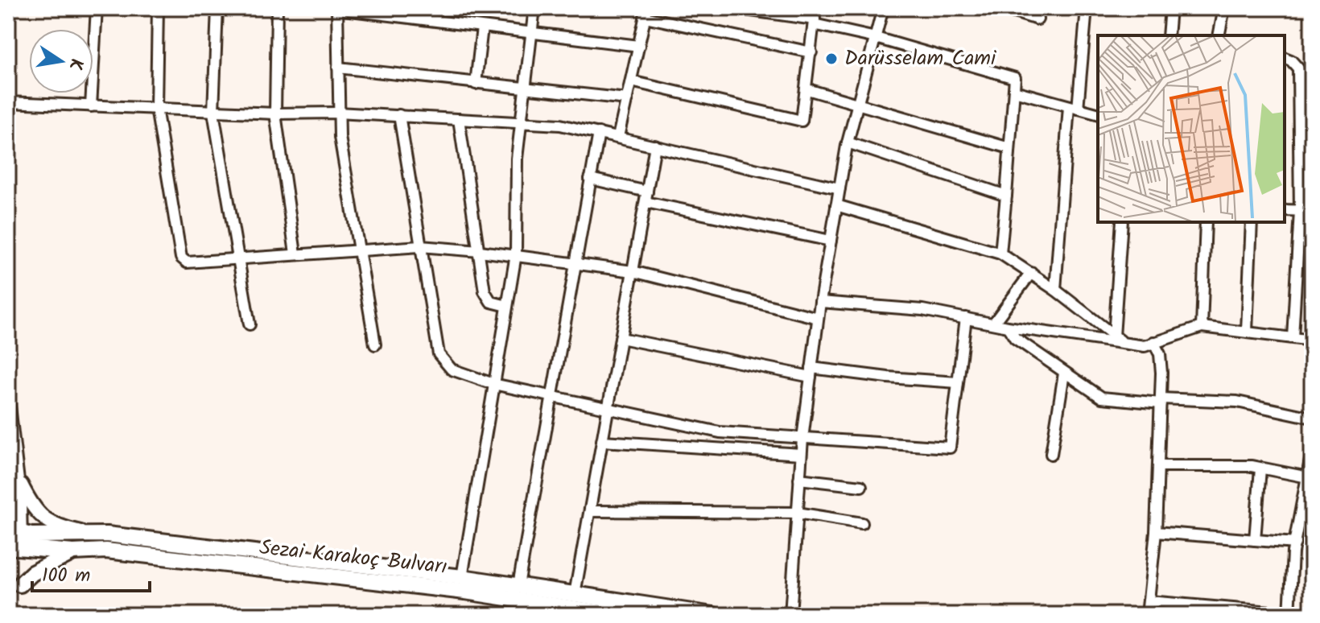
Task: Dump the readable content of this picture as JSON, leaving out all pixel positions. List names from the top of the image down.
{
  "streets": {
    "main road": ["Sezai Karakoç Bulvarı"]
  },
  "places": ["Darüsselam Cami"],
  "scale_bar": "100 m",
  "north": "right"
}
